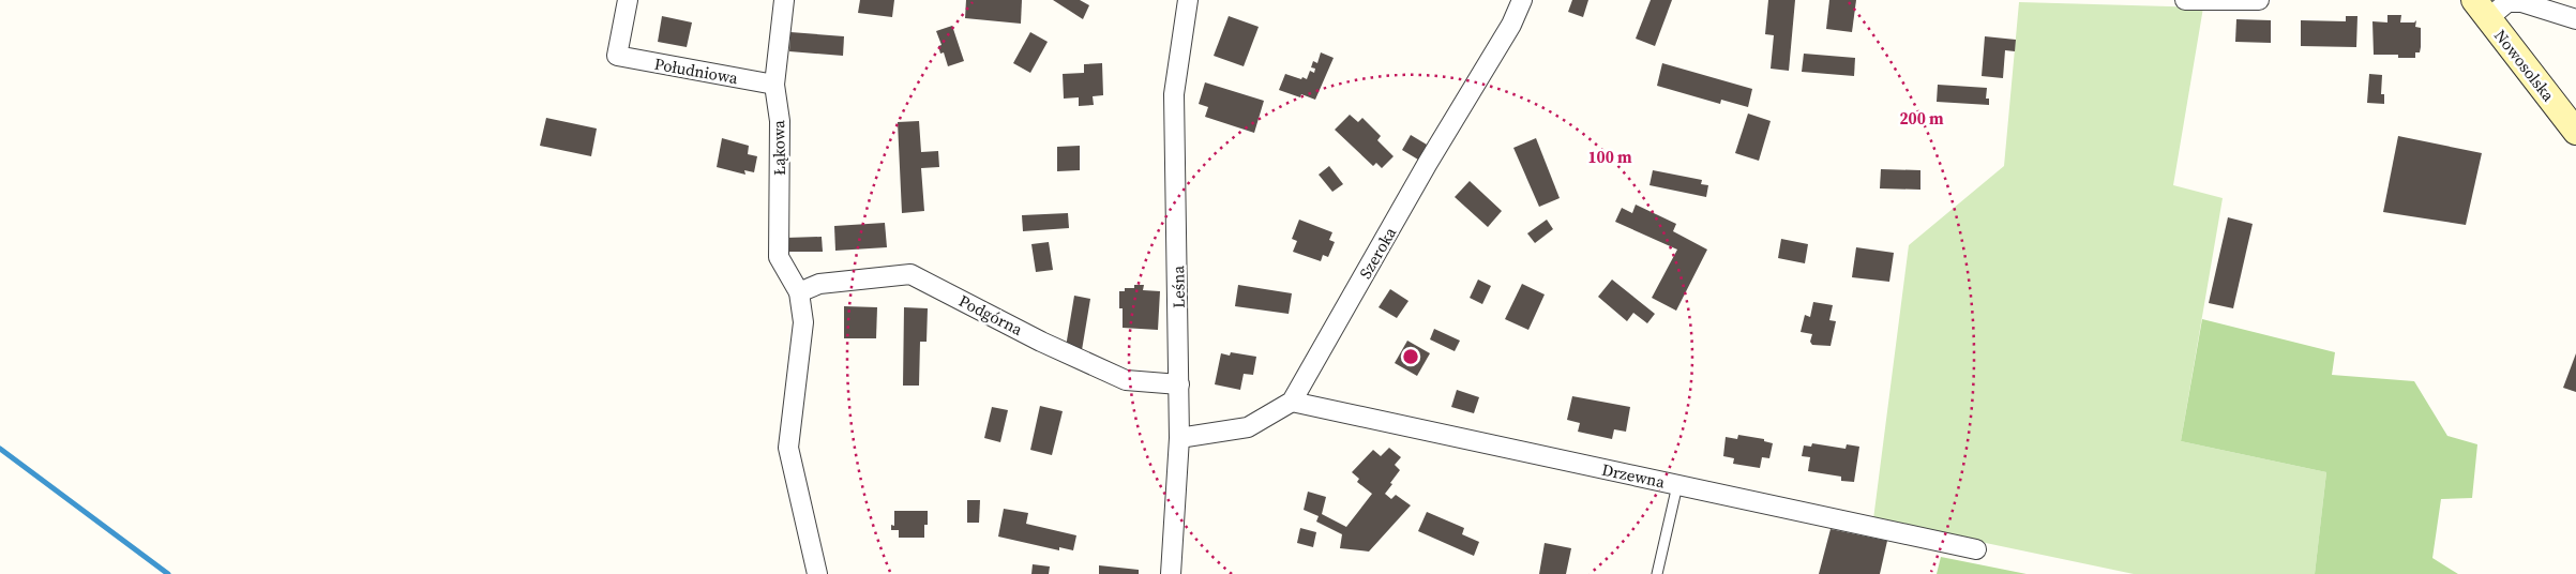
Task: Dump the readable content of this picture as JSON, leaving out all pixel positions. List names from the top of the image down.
{
  "streets": {
    "main road": ["Nowosolska"],
    "street": [
      "Południowa",
      "Łąkowa",
      "Szeroka",
      "Leśna",
      "Podgórna",
      "Drzewna"
    ]
  },
  "crossings": [
    ["Południowa", "Łąkowa"],
    ["Łąkowa", "Podgórna"],
    ["Szeroka", "Drzewna"],
    ["Leśna", "Podgórna"]
  ],
  "rings": ["200 m", "100 m"]
}
